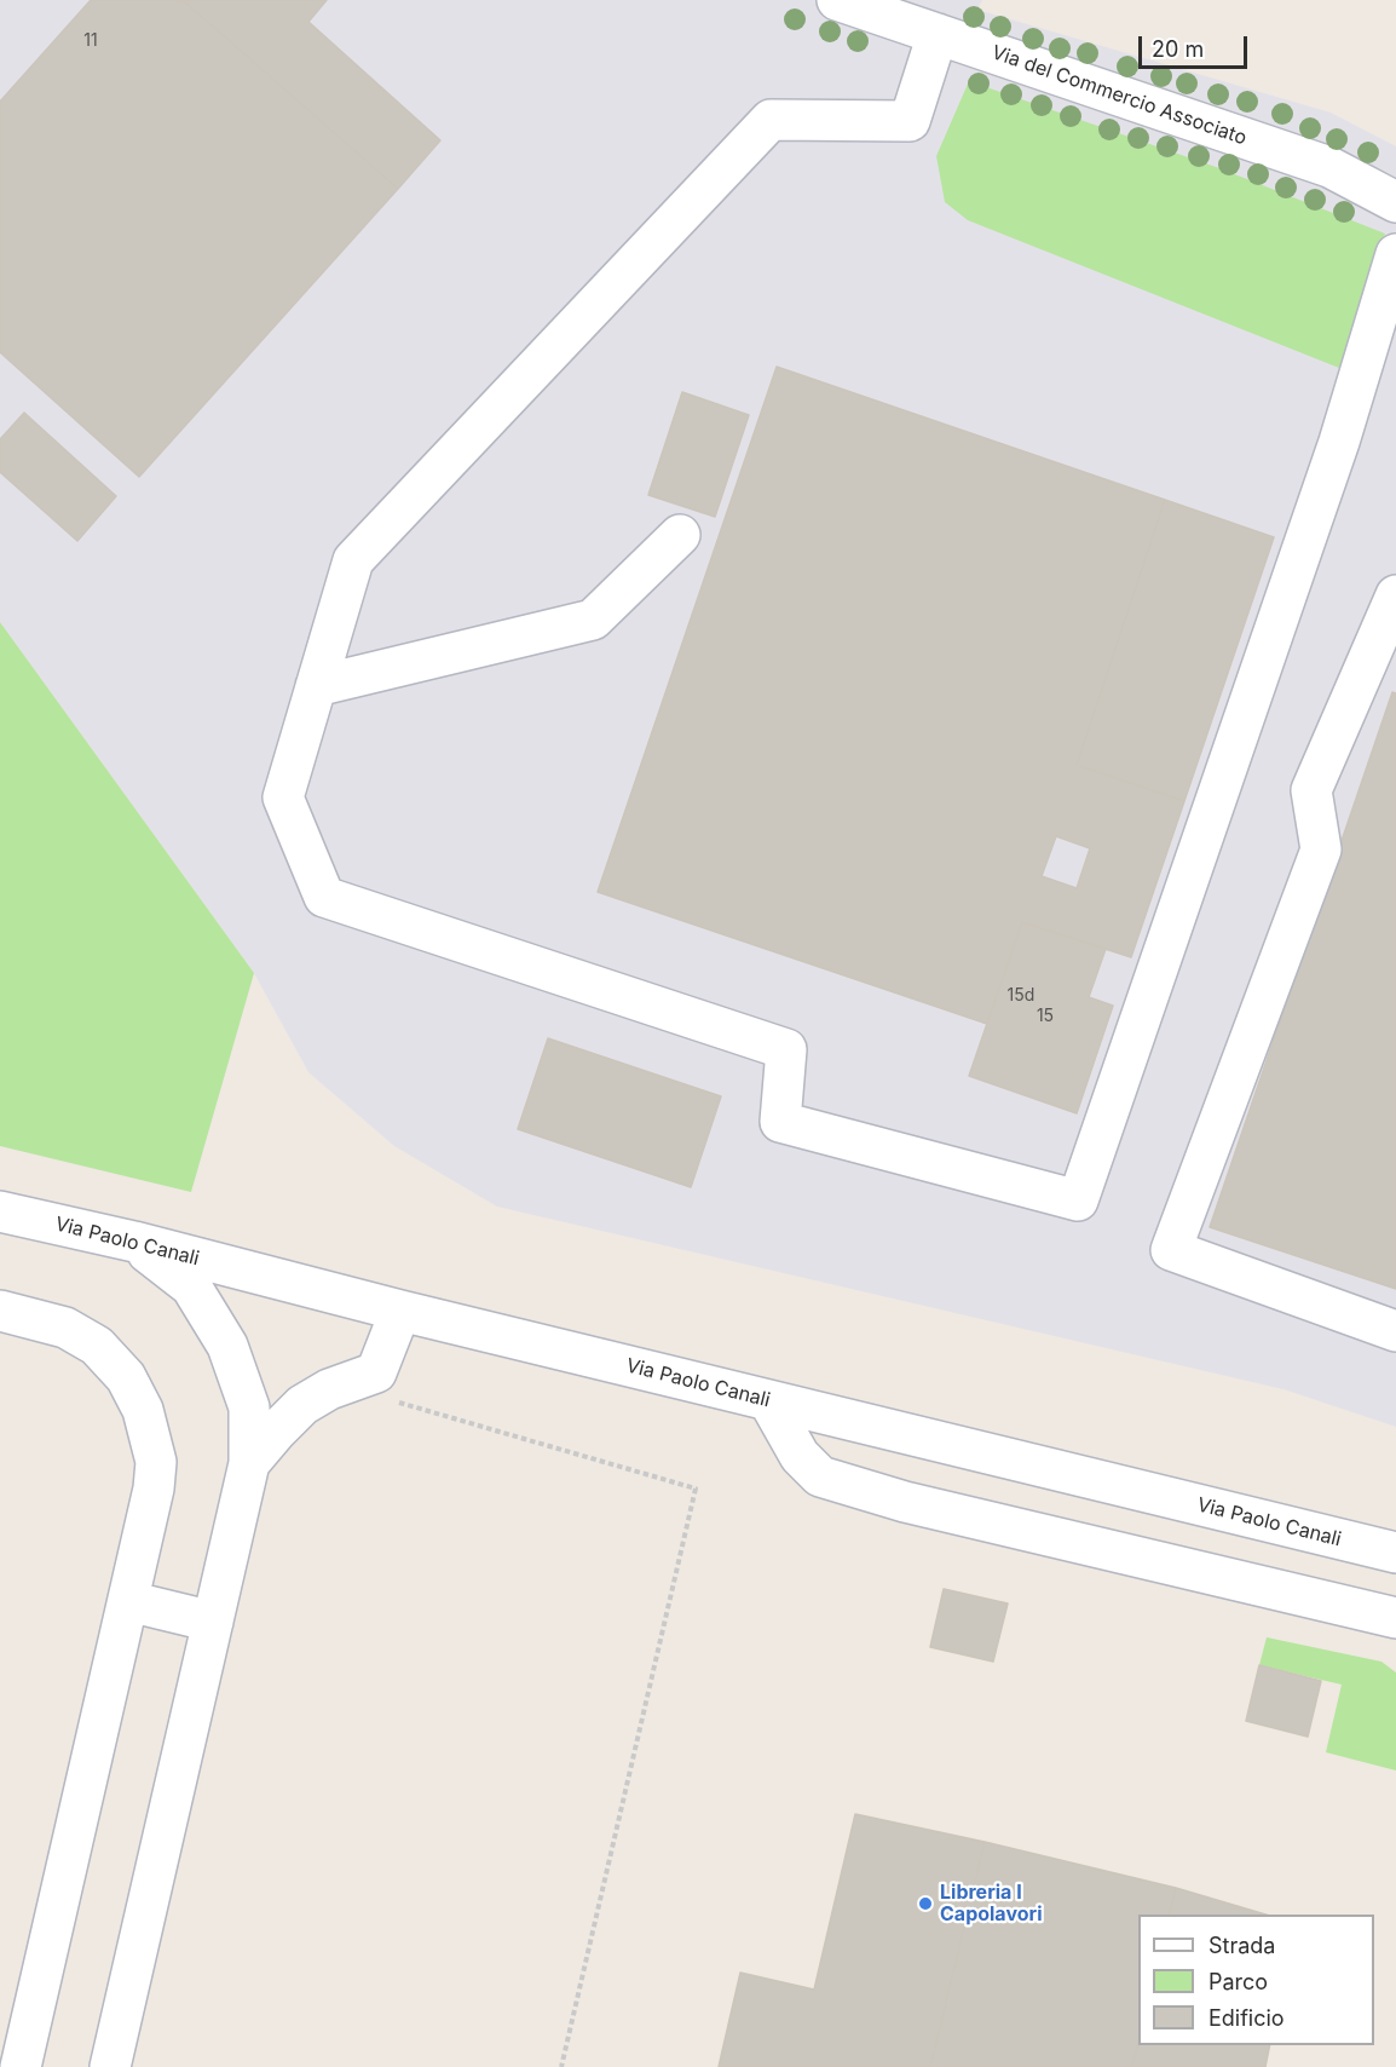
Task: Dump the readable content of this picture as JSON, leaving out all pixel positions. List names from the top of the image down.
{
  "streets": {
    "street": ["Via del Commercio Associato", "Via Paolo Canali"]
  },
  "places": ["Libreria I Capolavori"],
  "house_numbers": ["11", "15d", "15"],
  "legend": ["Strada", "Parco", "Edificio"],
  "scale_bar": "20 m"
}
